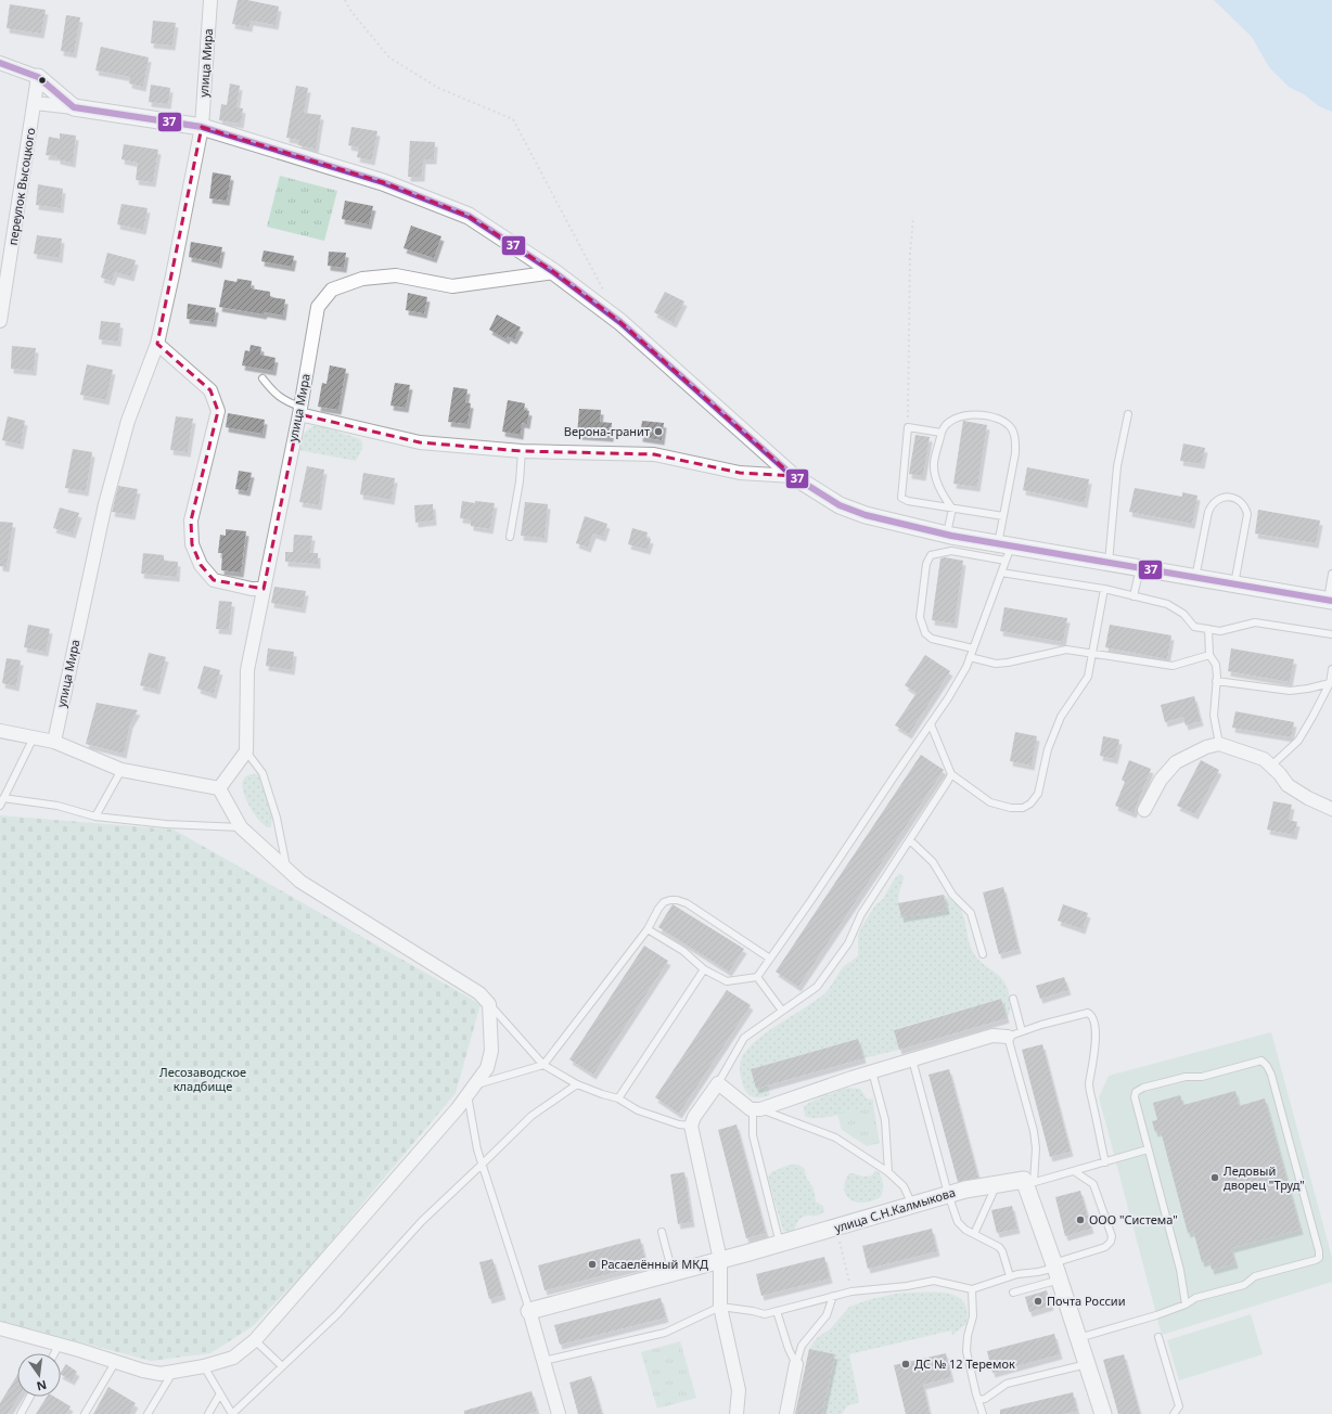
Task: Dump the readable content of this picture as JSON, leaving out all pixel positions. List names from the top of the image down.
{
  "streets": {
    "street": ["улица Мира", "переулок Высоцкого", "улица С.Н.Калмыкова"]
  },
  "parks": ["Лесозаводское кладбище"],
  "places": [
    "Верона-гранит",
    "Ледовый дворец \"Труд\"",
    "ООО \"Система\"",
    "Расаелённый МКД",
    "Почта России",
    "ДС № 12 Теремок"
  ],
  "lines": ["transit line 37"],
  "north": "bottom"
}
